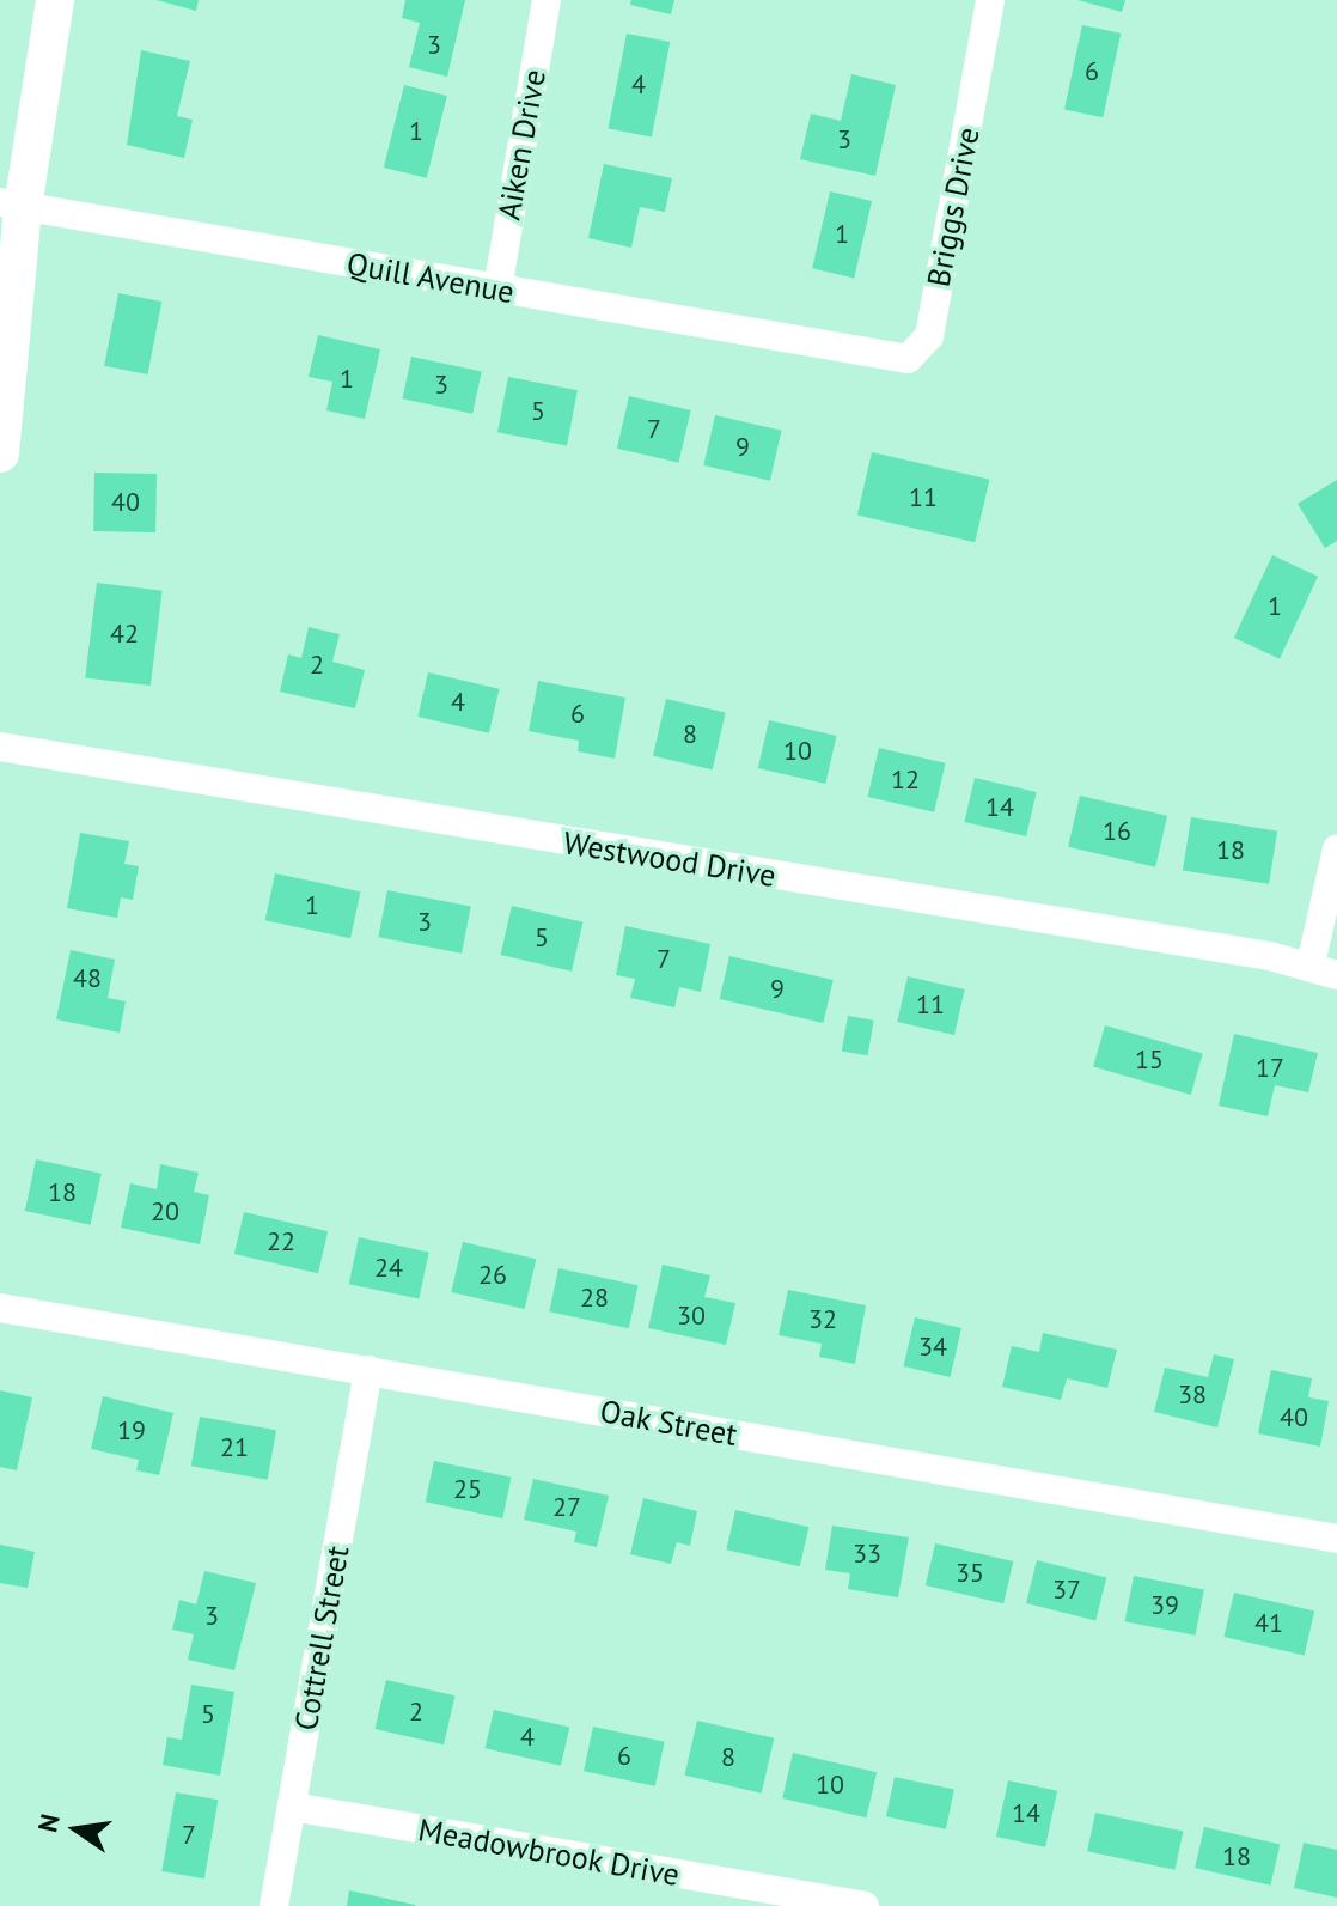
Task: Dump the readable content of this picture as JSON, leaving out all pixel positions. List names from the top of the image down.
{
  "streets": {
    "street": [
      "Aiken Drive",
      "Briggs Drive",
      "Quill Avenue",
      "Westwood Drive",
      "Oak Street",
      "Cottrell Street",
      "Meadowbrook Drive"
    ]
  },
  "crossings": [
    ["Aiken Drive", "Quill Avenue"],
    ["Briggs Drive", "Quill Avenue"],
    ["Oak Street", "Cottrell Street"],
    ["Cottrell Street", "Meadowbrook Drive"]
  ],
  "house_numbers": [
    "3",
    "6",
    "4",
    "1",
    "3",
    "1",
    "1",
    "3",
    "5",
    "7",
    "9",
    "11",
    "40",
    "1",
    "42",
    "2",
    "4",
    "6",
    "8",
    "10",
    "12",
    "14",
    "16",
    "18",
    "1",
    "3",
    "5",
    "7",
    "48",
    "9",
    "11",
    "15",
    "17",
    "18",
    "20",
    "22",
    "24",
    "26",
    "28",
    "30",
    "32",
    "34",
    "38",
    "40",
    "19",
    "21",
    "25",
    "27",
    "33",
    "35",
    "37",
    "39",
    "3",
    "41",
    "2",
    "5",
    "4",
    "6",
    "8",
    "10",
    "14",
    "7",
    "18"
  ],
  "north": "left"
}
